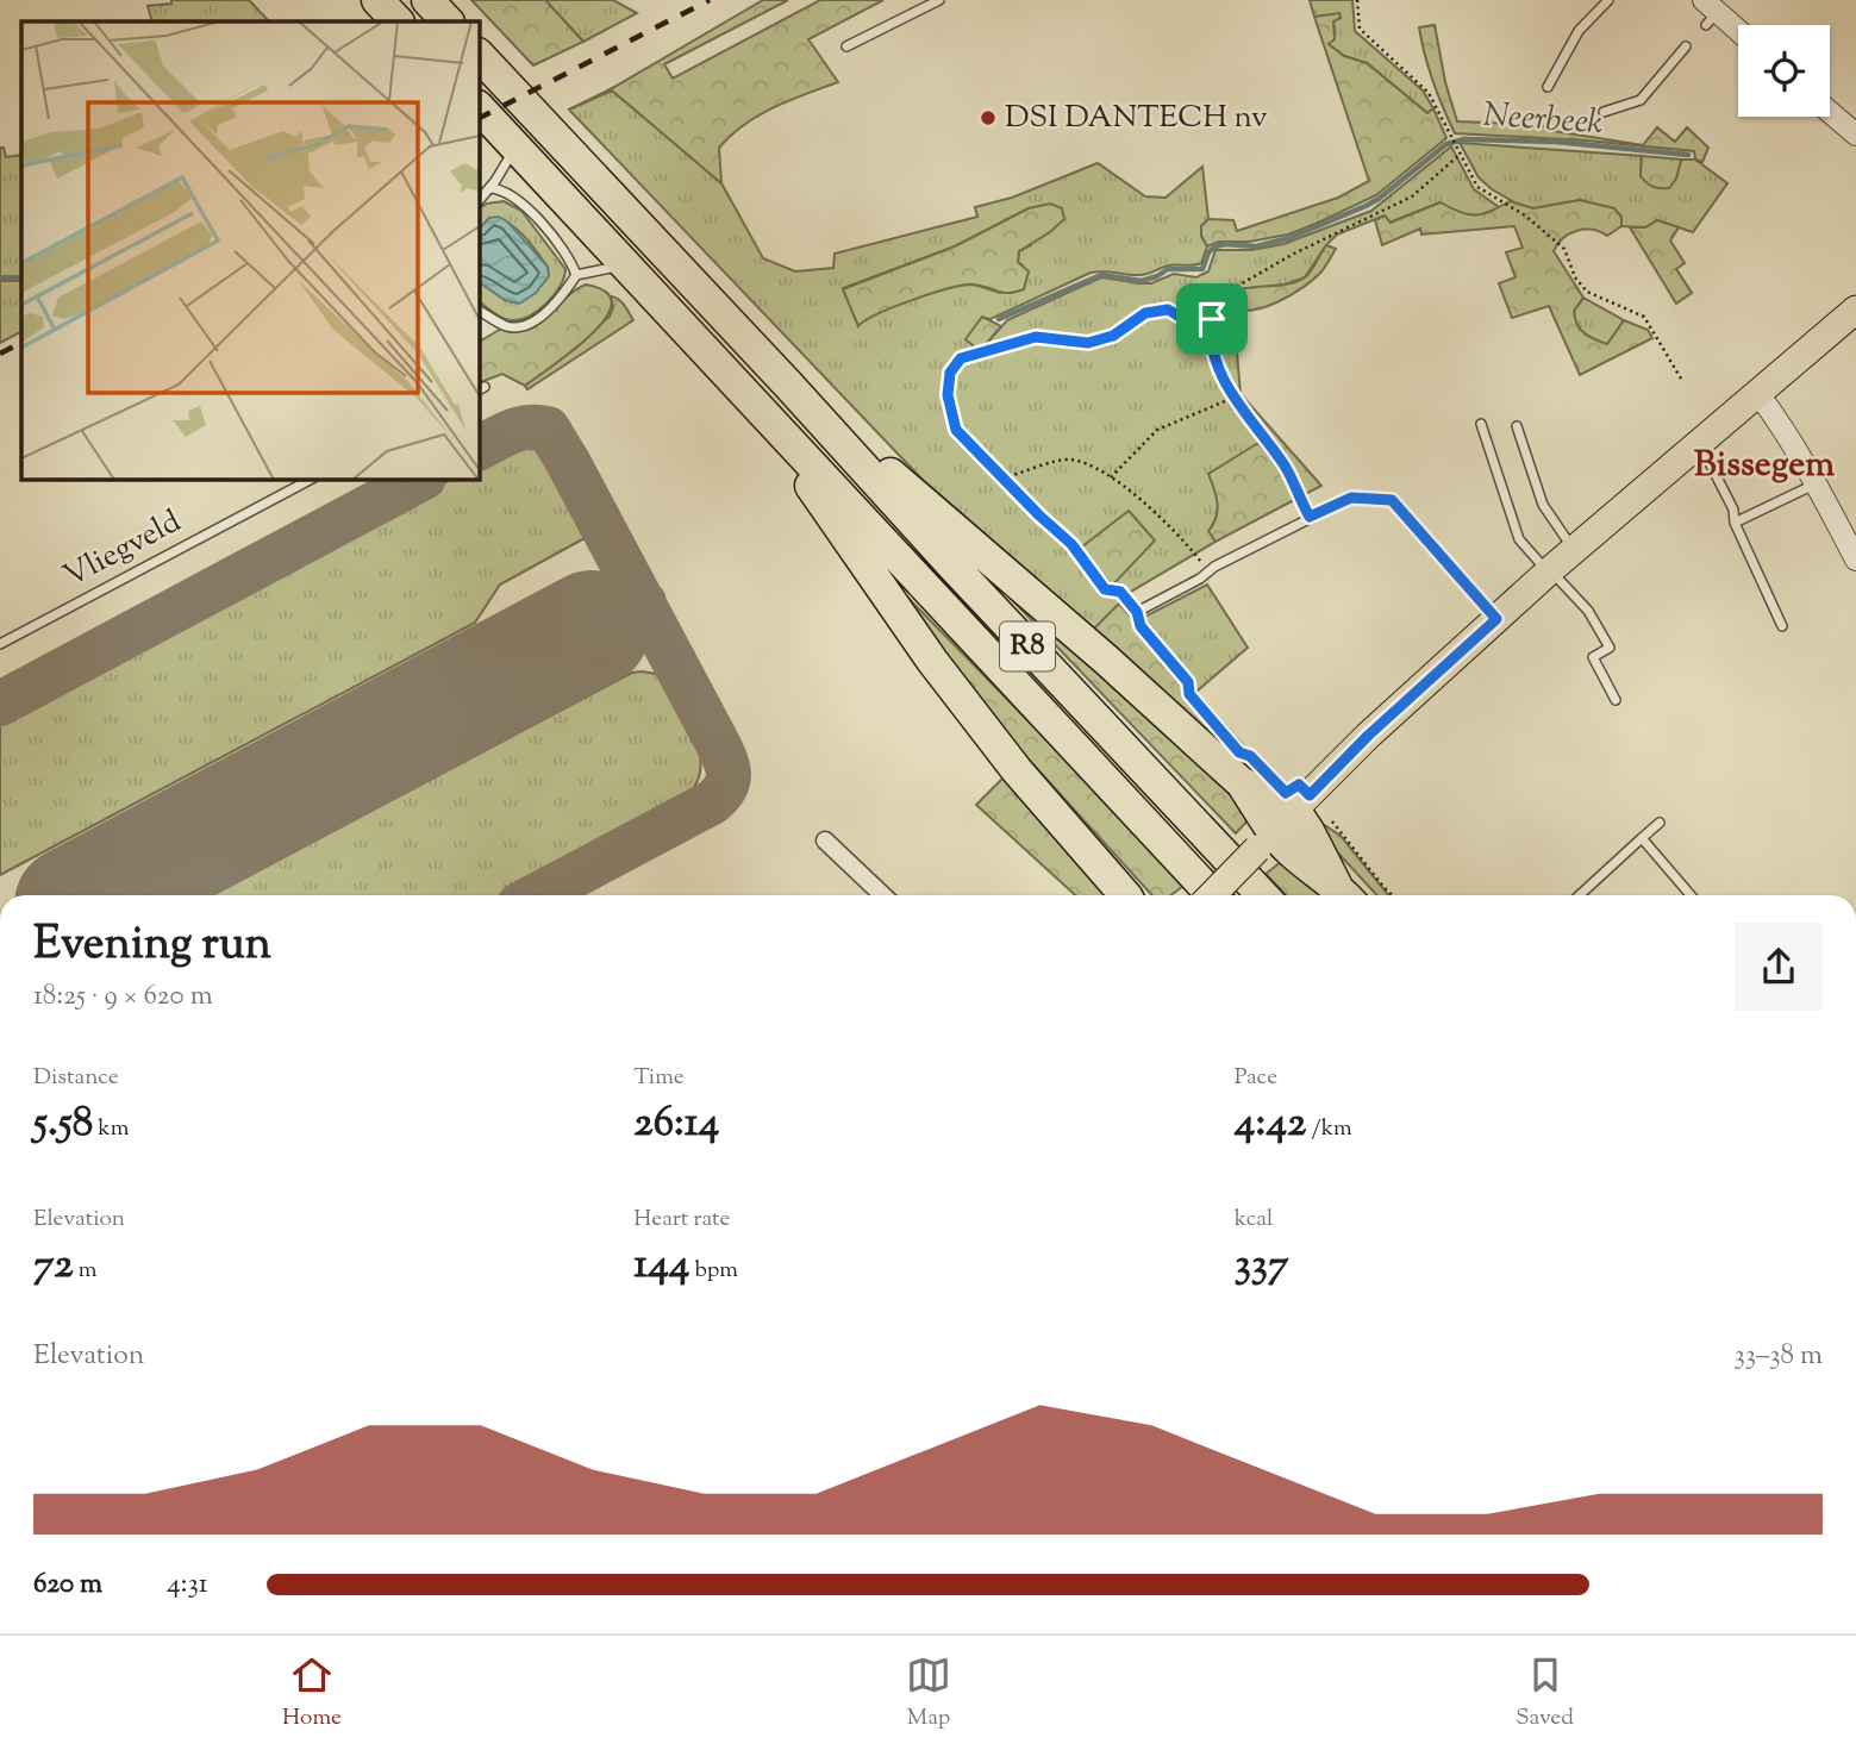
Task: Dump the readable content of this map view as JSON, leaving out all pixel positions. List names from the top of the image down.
{
  "streets": {
    "highway": ["R8"],
    "lane": ["Vliegveld"]
  },
  "districts": ["Bissegem"],
  "water": ["Neerbeek"],
  "places": ["DSI DANTECH nv"],
  "page": {
    "heading": ["Evening run", "18:25 · 9 × 620 m"],
    "stats": [
      ["Distance", "5.58 km"],
      ["Time", "26:14"],
      ["Pace", "4:42 /km"],
      ["Elevation", "72 m"],
      ["Heart rate", "144 bpm"],
      ["kcal", "337"]
    ],
    "chart": ["Elevation", "33–38 m"],
    "list": [
      {
        "name": "620 m",
        "note": "4:31"
      }
    ],
    "tabs": ["Home", "Map", "Saved"]
  }
}
